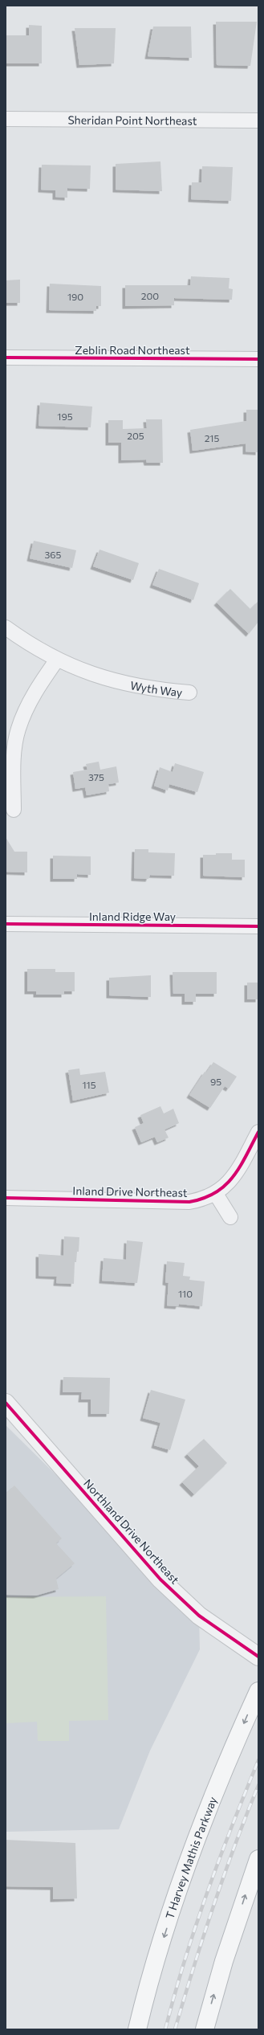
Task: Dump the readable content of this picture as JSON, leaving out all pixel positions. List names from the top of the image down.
{
  "streets": {
    "highway": ["T Harvey Mathis Parkway"],
    "street": [
      "Sheridan Point Northeast",
      "Zeblin Road Northeast",
      "Wyth Way",
      "Inland Ridge Way",
      "Inland Drive Northeast",
      "Northland Drive Northeast"
    ]
  },
  "house_numbers": [
    "200",
    "190",
    "195",
    "205",
    "215",
    "365",
    "375",
    "95",
    "115",
    "110"
  ]
}
